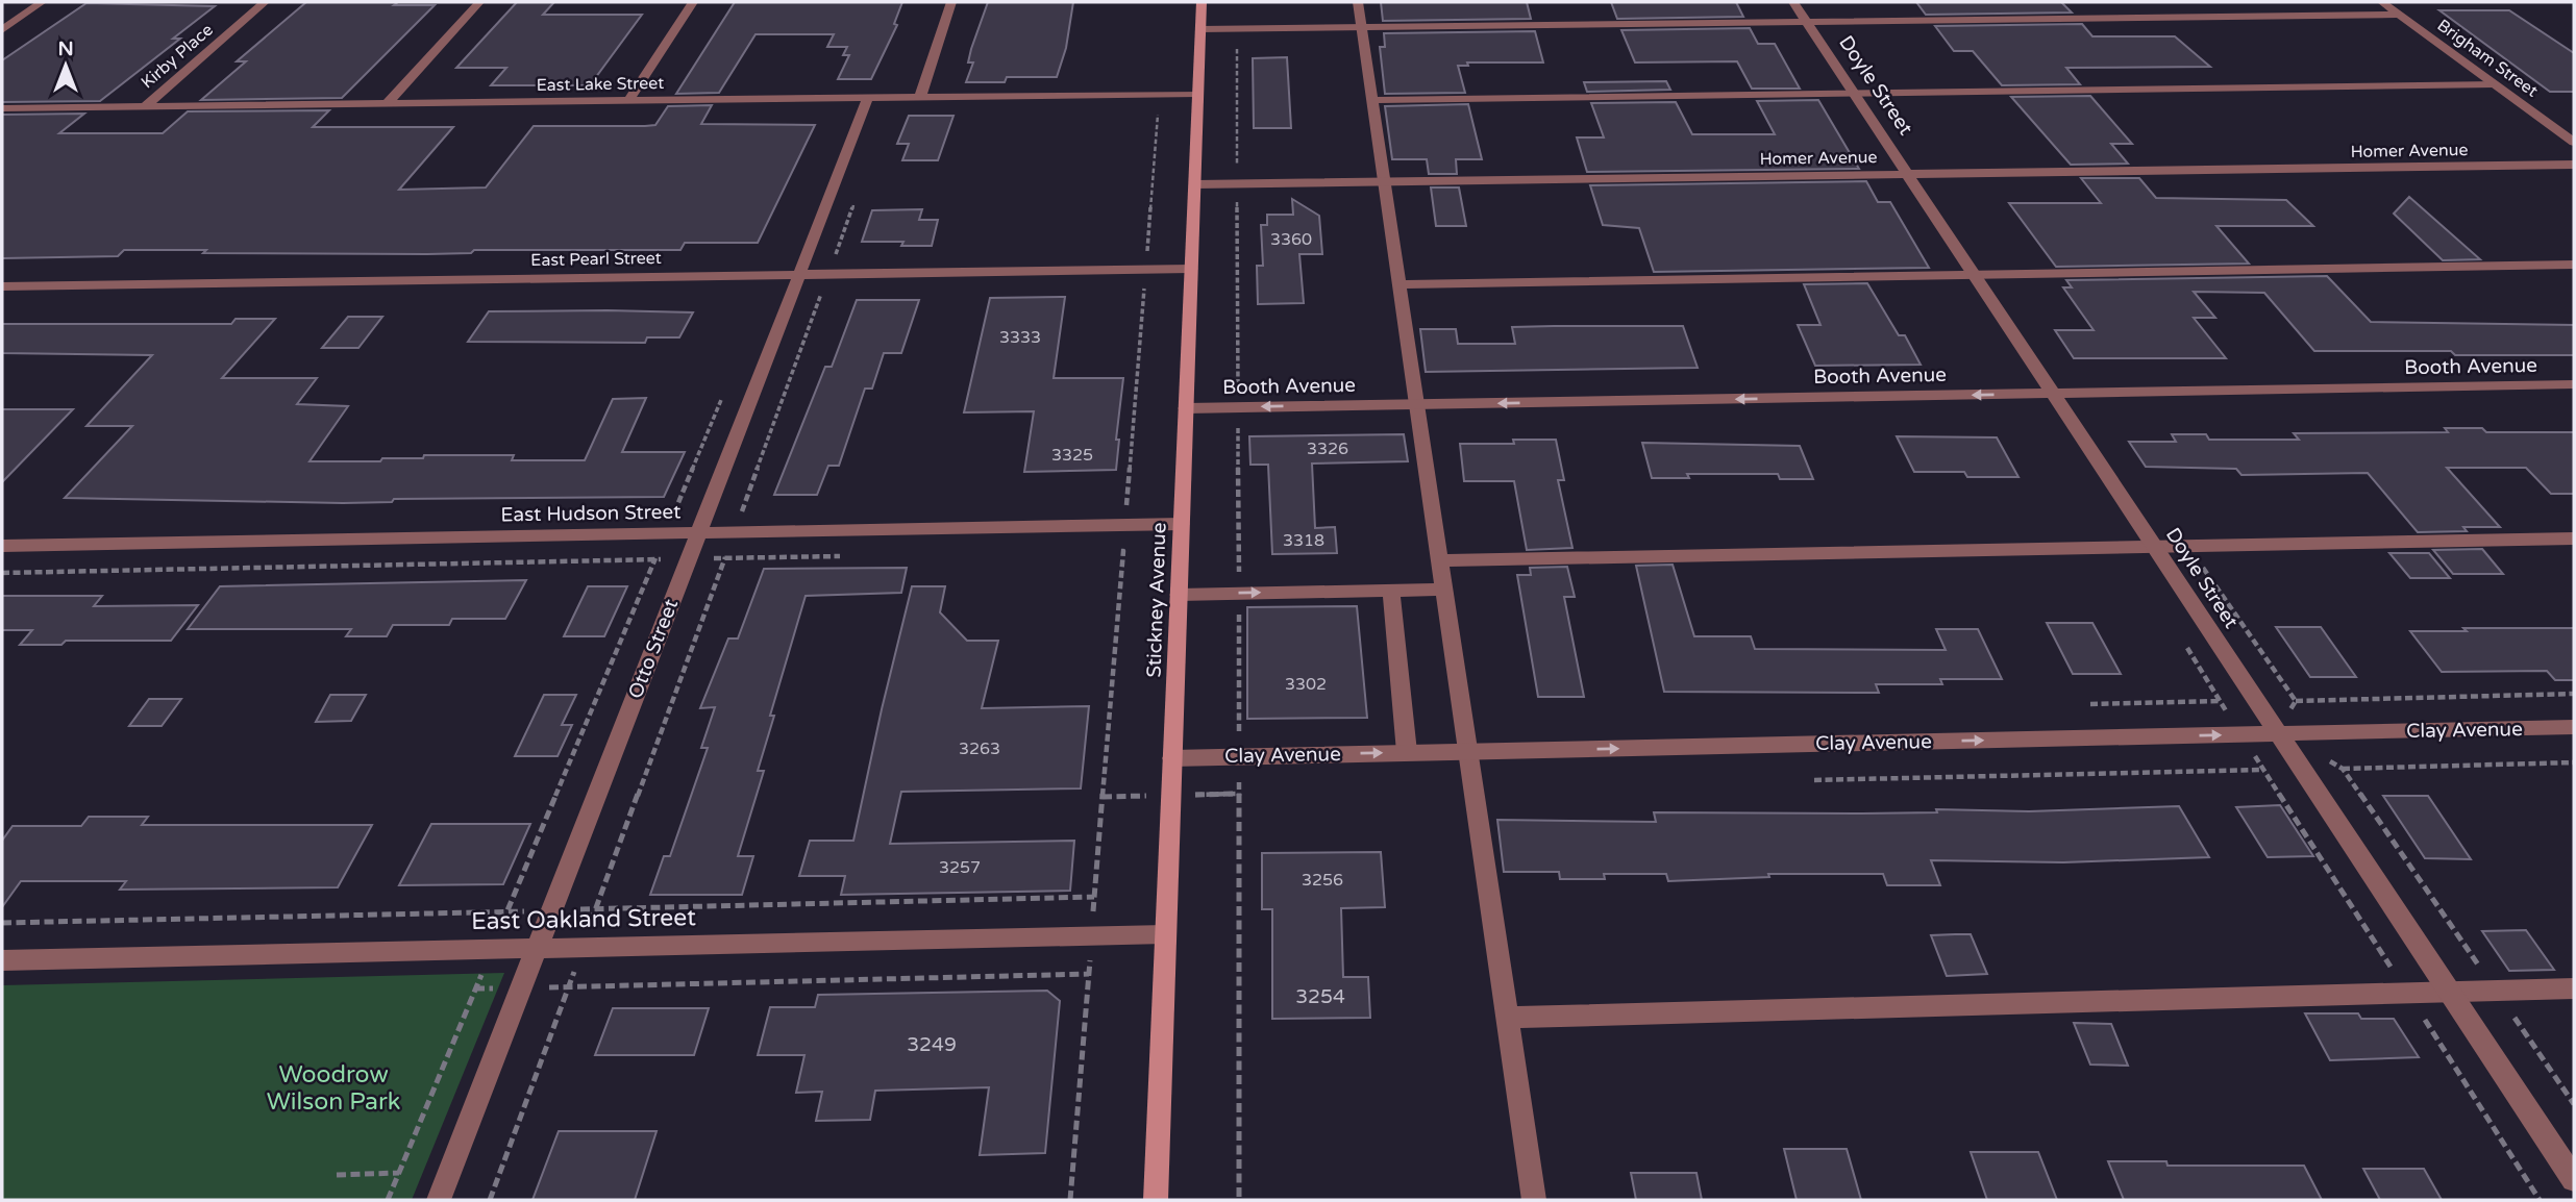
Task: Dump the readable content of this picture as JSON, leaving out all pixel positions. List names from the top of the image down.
{
  "streets": {
    "street": [
      "Kirby Place",
      "Brigham Street",
      "East Lake Street",
      "Doyle Street",
      "Homer Avenue",
      "East Pearl Street",
      "Booth Avenue",
      "East Hudson Street",
      "Stickney Avenue",
      "Otto Street",
      "Clay Avenue",
      "East Oakland Street"
    ]
  },
  "crossings": [
    ["Kirby Place", "East Lake Street"],
    ["East Lake Street", "Stickney Avenue"],
    ["East Lake Street", "Otto Street"],
    ["Doyle Street", "Homer Avenue"],
    ["Doyle Street", "Booth Avenue"],
    ["Doyle Street", "Clay Avenue"],
    ["Homer Avenue", "Stickney Avenue"],
    ["East Pearl Street", "Stickney Avenue"],
    ["East Pearl Street", "Otto Street"],
    ["Booth Avenue", "Stickney Avenue"],
    ["East Hudson Street", "Stickney Avenue"],
    ["East Hudson Street", "Otto Street"],
    ["Stickney Avenue", "Clay Avenue"],
    ["Stickney Avenue", "East Oakland Street"],
    ["Otto Street", "East Oakland Street"]
  ],
  "one_way": ["Clay Avenue"],
  "parks": ["Woodrow Wilson Park"],
  "house_numbers": [
    "3360",
    "3333",
    "3326",
    "3325",
    "3318",
    "3302",
    "3263",
    "3257",
    "3256",
    "3254",
    "3249"
  ],
  "north": "top"
}
